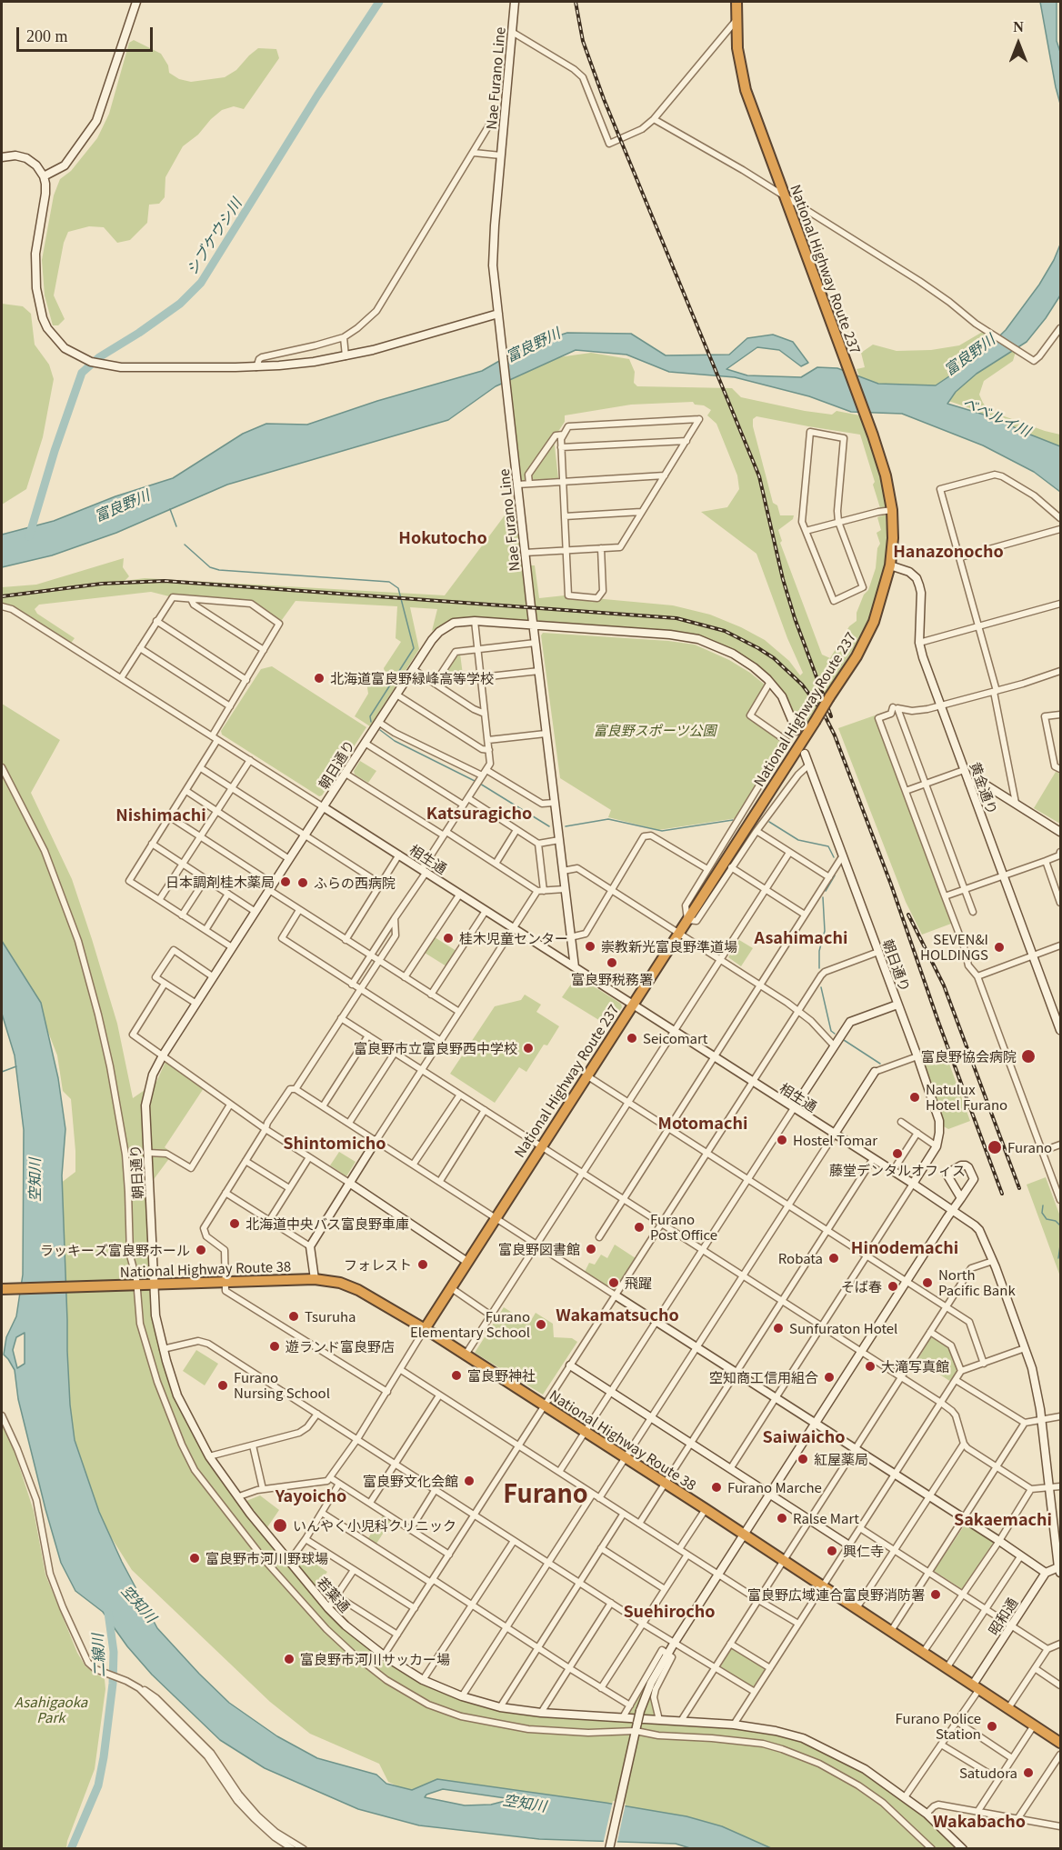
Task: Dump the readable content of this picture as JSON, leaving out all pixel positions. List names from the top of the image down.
{
  "streets": {
    "highway": ["National Highway Route 237", "National Highway Route 38"],
    "street": [
      "Nae Furano Line",
      "朝日通り",
      "黄金通り",
      "相生通",
      "若葉通",
      "昭和通"
    ]
  },
  "crossings": [
    ["Nae Furano Line", "朝日通り"],
    ["Nae Furano Line", "相生通"],
    ["National Highway Route 237", "黄金通り"],
    ["National Highway Route 237", "相生通"],
    ["National Highway Route 237", "National Highway Route 38"],
    ["朝日通り", "相生通"],
    ["朝日通り", "National Highway Route 38"],
    ["朝日通り", "若葉通"],
    ["National Highway Route 38", "若葉通"],
    ["National Highway Route 38", "昭和通"]
  ],
  "districts": [
    "Hokutocho",
    "Hanazonocho",
    "Katsuragicho",
    "Nishimachi",
    "Asahimachi",
    "Motomachi",
    "Shintomicho",
    "Hinodemachi",
    "Wakamatsucho",
    "Saiwaicho",
    "Furano",
    "Yayoicho",
    "Sakaemachi",
    "Suehirocho",
    "Wakabacho"
  ],
  "water": [
    "シブケウシ川",
    "富良野川",
    "ベベルイ川",
    "空知川",
    "二線川"
  ],
  "parks": ["富良野スポーツ公園", "Asahigaoka Park"],
  "places": [
    "北海道富良野緑峰高等学校",
    "日本調剤桂木薬局",
    "ふらの西病院",
    "桂木児童センター",
    "崇教新光富良野準道場",
    "SEVEN&I HOLDINGS",
    "富良野税務署",
    "Seicomart",
    "富良野市立富良野西中学校",
    "富良野協会病院",
    "Natulux Hotel Furano",
    "Hostel Tomar",
    "Furano",
    "藤堂デンタルオフィス",
    "北海道中央バス富良野車庫",
    "Furano Post Office",
    "富良野図書館",
    "ラッキーズ富良野ホール",
    "Robata",
    "フォレスト",
    "飛躍",
    "North Pacific Bank",
    "そば春",
    "Tsuruha",
    "Furano Elementary School",
    "Sunfuraton Hotel",
    "遊ランド富良野店",
    "大滝写真館",
    "富良野神社",
    "空知商工信用組合",
    "Furano Nursing School",
    "紅屋薬局",
    "富良野文化会館",
    "Furano Marche",
    "Ralse Mart",
    "いんやく小児科クリニック",
    "興仁寺",
    "富良野市河川野球場",
    "富良野広域連合富良野消防署",
    "富良野市河川サッカー場",
    "Furano Police Station",
    "Satudora"
  ],
  "scale_bar": "200 m",
  "north": "top"
}
